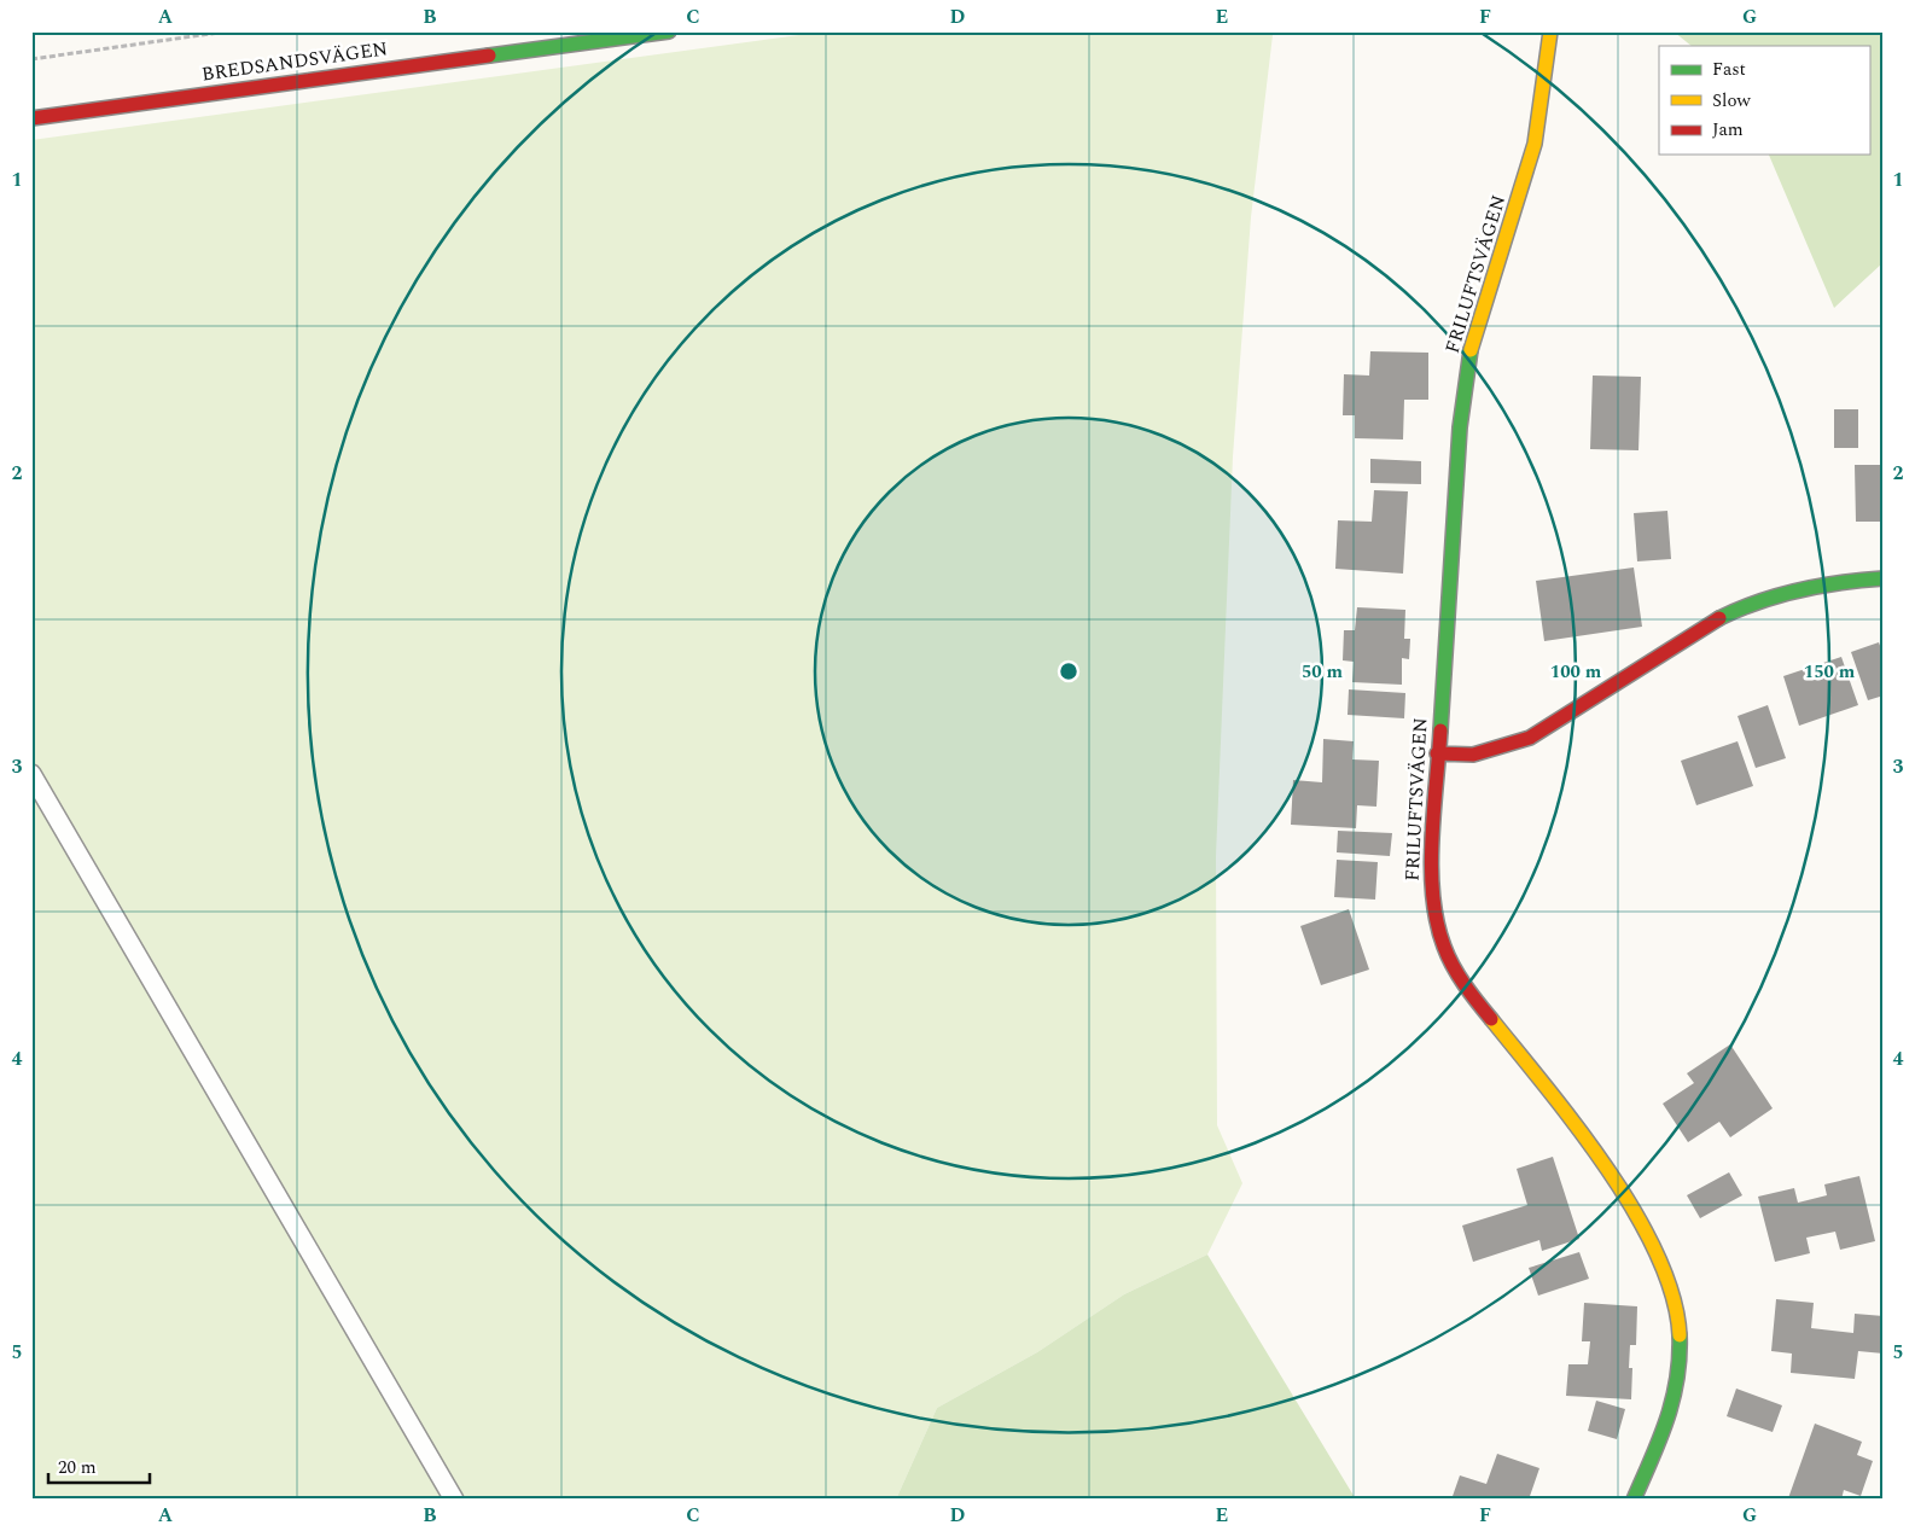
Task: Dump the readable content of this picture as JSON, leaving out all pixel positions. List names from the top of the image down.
{
  "streets": {
    "street": ["BREDSANDSVÄGEN", "FRILUFTSVÄGEN"]
  },
  "legend": ["Fast", "Slow", "Jam"],
  "scale_bar": "20 m",
  "grid": {
    "columns": [
      "A",
      "B",
      "C",
      "D",
      "E",
      "F",
      "G"
    ],
    "rows": [
      "1",
      "2",
      "3",
      "4",
      "5"
    ]
  },
  "rings": ["50 m", "100 m", "150 m"]
}
